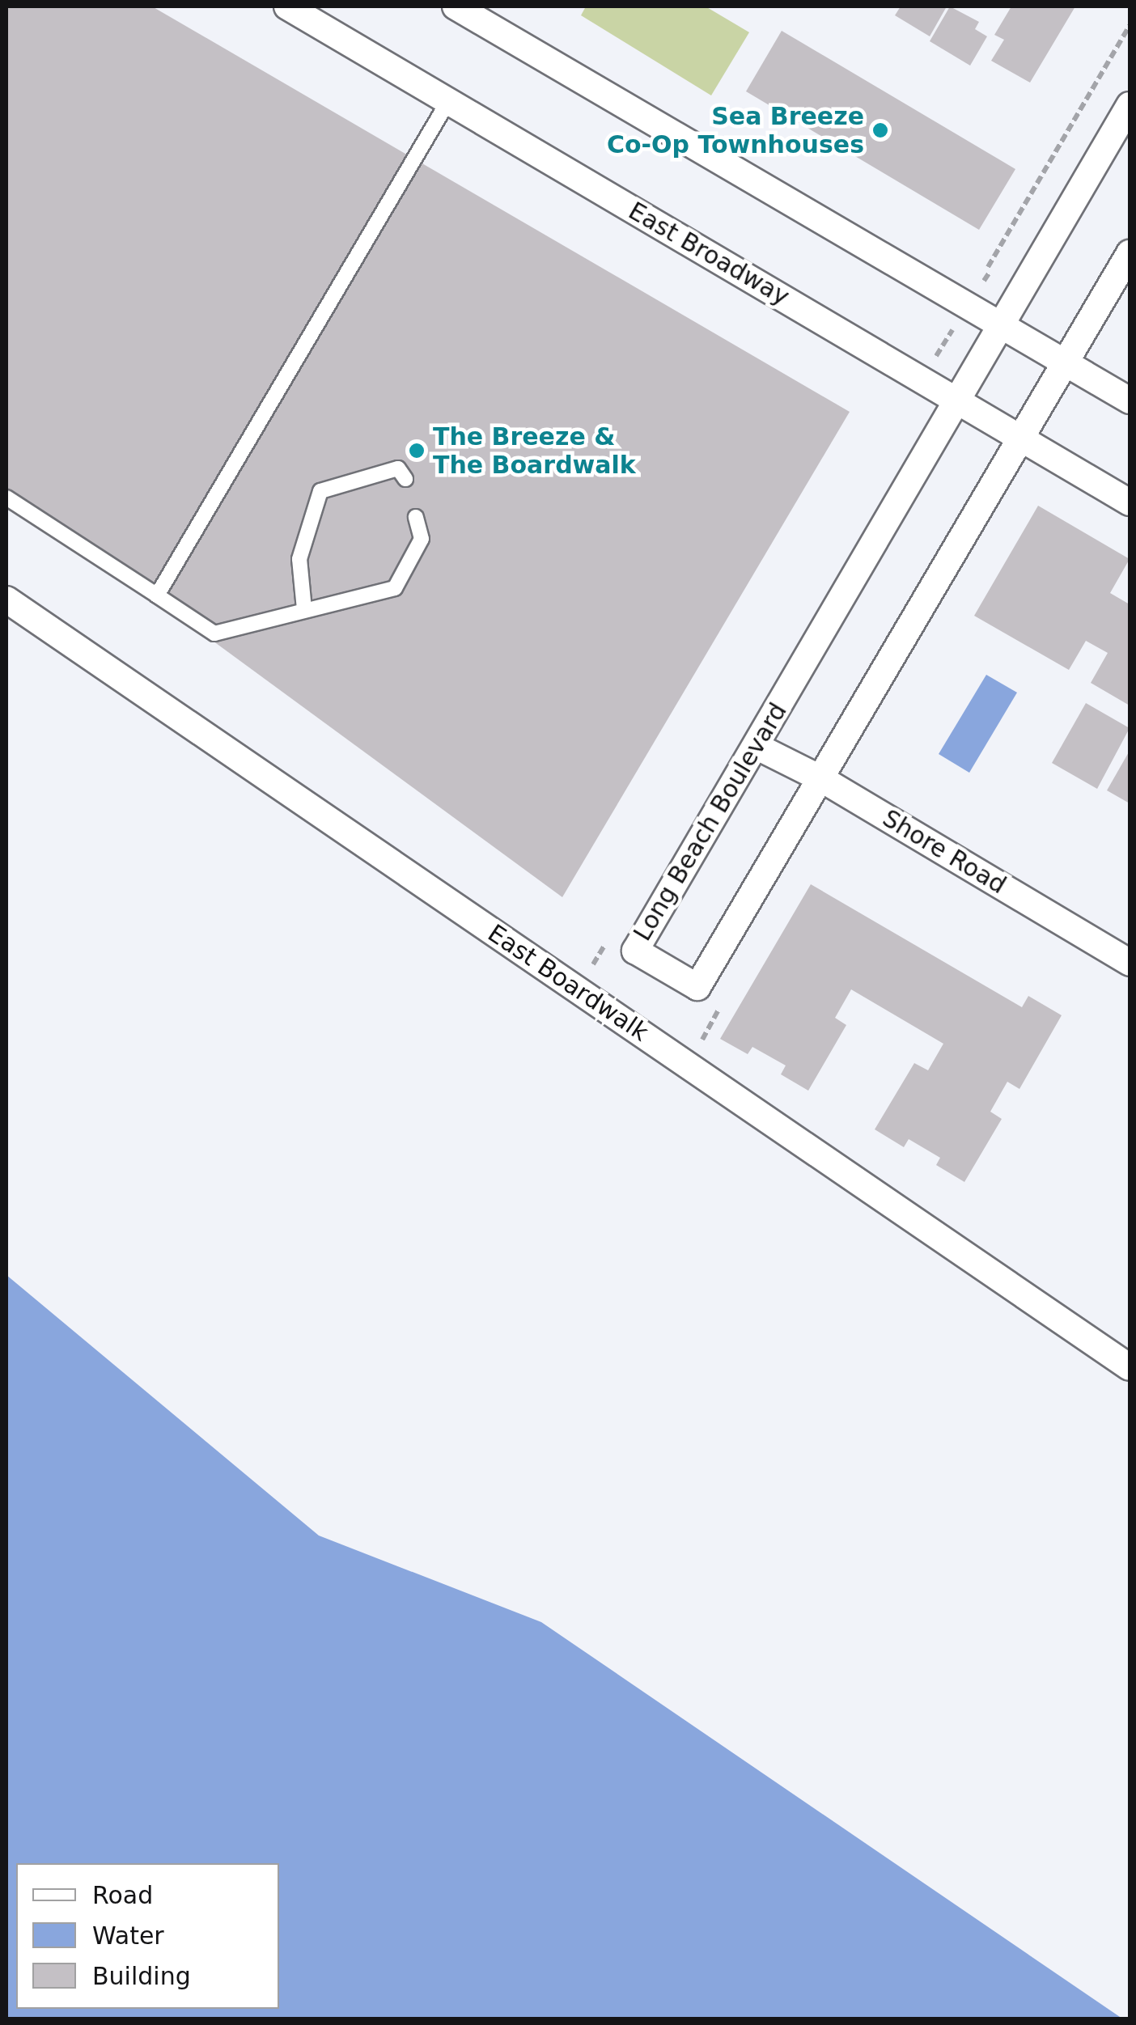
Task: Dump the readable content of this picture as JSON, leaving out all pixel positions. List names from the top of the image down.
{
  "streets": {
    "street": [
      "East Broadway",
      "Long Beach Boulevard",
      "Shore Road",
      "East Boardwalk"
    ]
  },
  "crossings": [
    ["East Broadway", "Long Beach Boulevard"],
    ["Long Beach Boulevard", "Shore Road"]
  ],
  "places": ["Sea Breeze Co-Op Townhouses", "The Breeze & The Boardwalk"],
  "legend": ["Road", "Water", "Building"]
}
